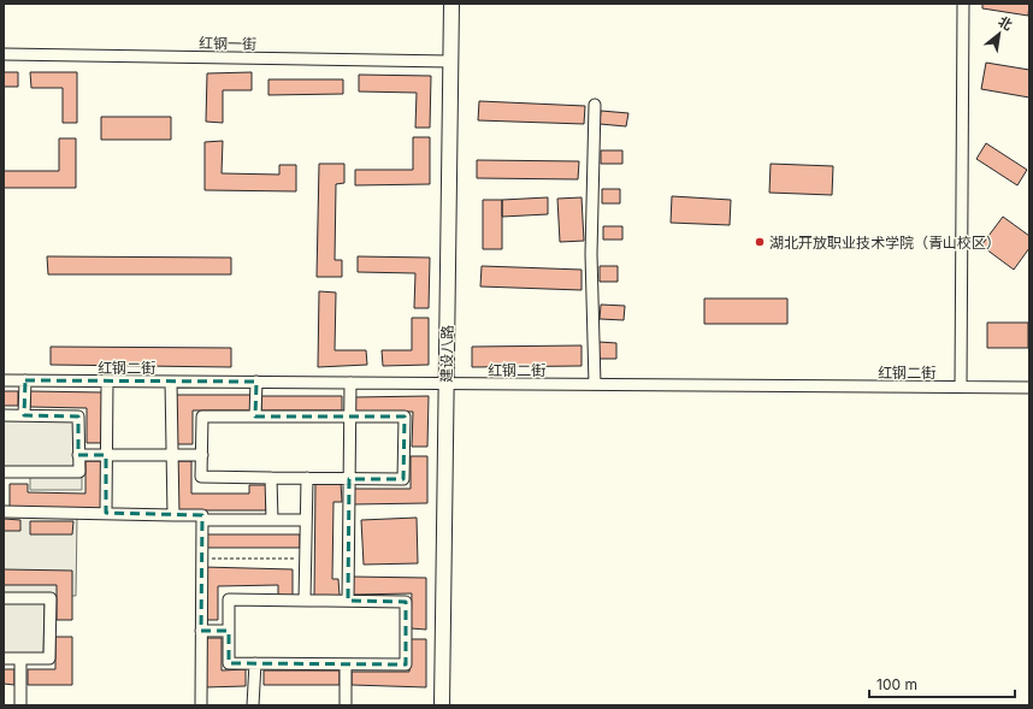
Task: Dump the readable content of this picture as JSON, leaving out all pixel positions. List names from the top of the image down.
{
  "streets": {
    "main road": ["建设八路"],
    "street": ["红钢一街", "红钢二街"]
  },
  "crossings": [
    ["红钢一街", "建设八路"],
    ["建设八路", "红钢二街"]
  ],
  "places": ["湖北开放职业技术学院（青山校区）"],
  "scale_bar": "100 m",
  "north": "top right"
}
